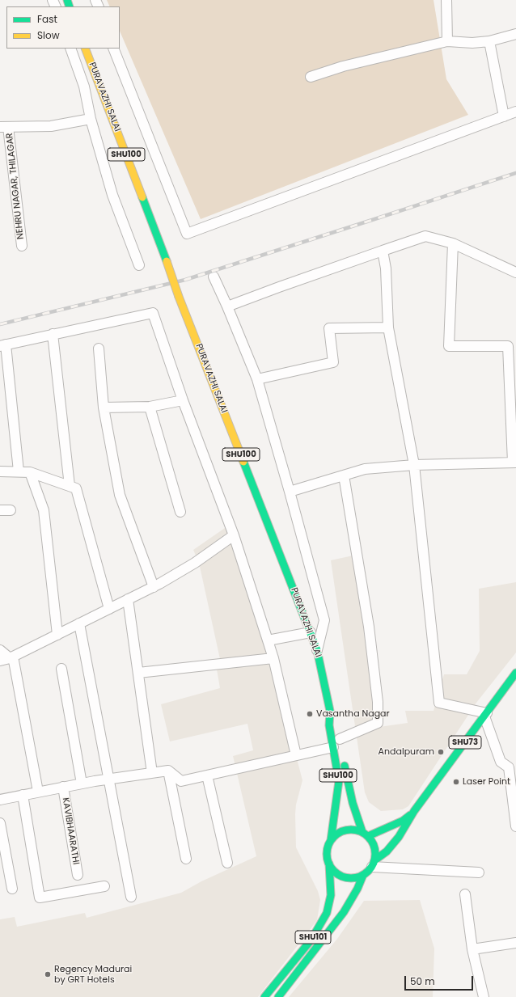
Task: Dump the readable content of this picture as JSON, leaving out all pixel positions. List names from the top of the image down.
{
  "streets": {
    "main road": [
      "PURAVAZHI SALAI",
      "SHU100",
      "SHU73",
      "SHU101"
    ],
    "street": ["NEHRU NAGAR, THILAGAR", "KAVIBHAARATHI"]
  },
  "crossings": [
    ["PURAVAZHI SALAI", "SHU100"],
    ["PURAVAZHI SALAI", "SHU73"],
    ["PURAVAZHI SALAI", "SHU101"],
    ["SHU100", "SHU73"],
    ["SHU100", "SHU101"],
    ["SHU73", "SHU101"]
  ],
  "places": [
    "Vasantha Nagar",
    "Andalpuram",
    "Laser Point",
    "Regency Madurai by GRT Hotels"
  ],
  "legend": ["Fast", "Slow"],
  "scale_bar": "50 m"
}
